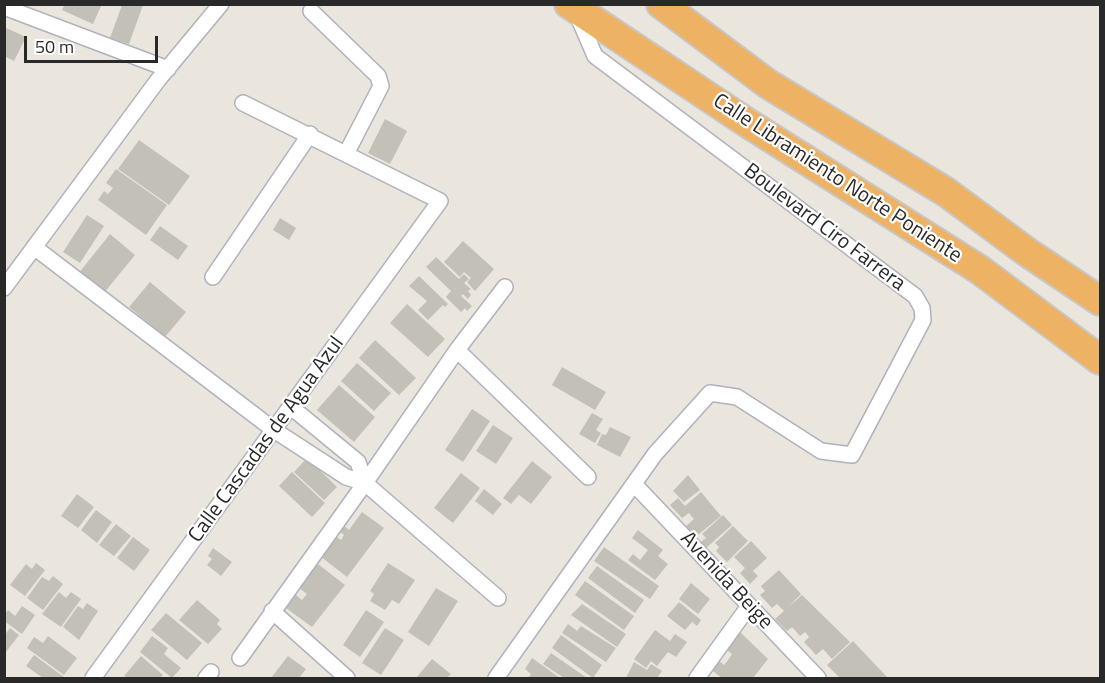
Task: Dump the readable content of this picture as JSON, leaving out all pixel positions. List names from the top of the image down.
{
  "streets": {
    "highway": ["Calle Libramiento Norte Poniente"],
    "street": ["Boulevard Ciro Farrera", "Calle Cascadas de Agua Azul", "Avenida Beige"]
  },
  "crossings": [
    ["Calle Libramiento Norte Poniente", "Boulevard Ciro Farrera"],
    ["Boulevard Ciro Farrera", "Avenida Beige"]
  ],
  "scale_bar": "50 m"
}
